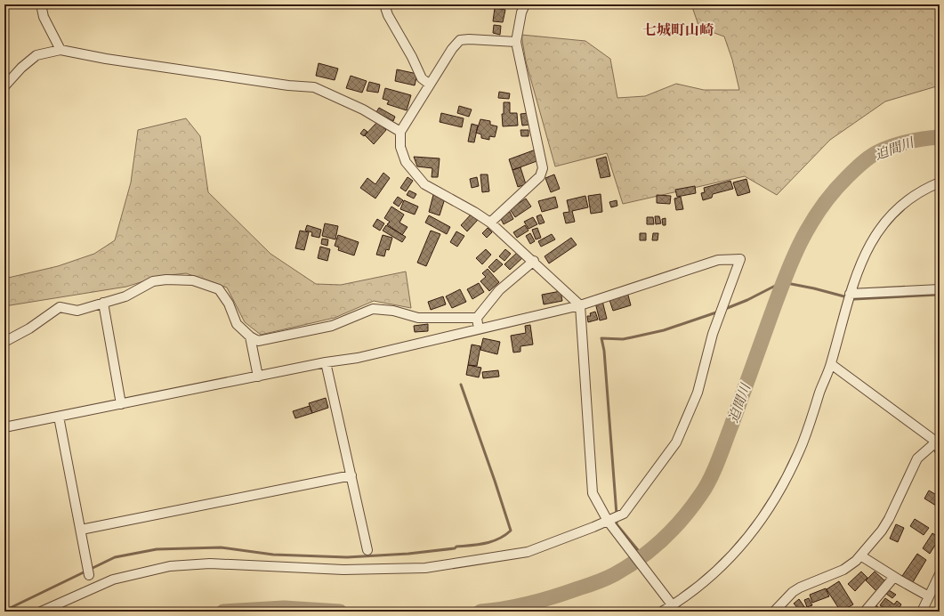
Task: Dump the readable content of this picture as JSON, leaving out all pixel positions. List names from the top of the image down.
{
  "districts": ["七城町山崎"],
  "water": ["迫間川"]
}
